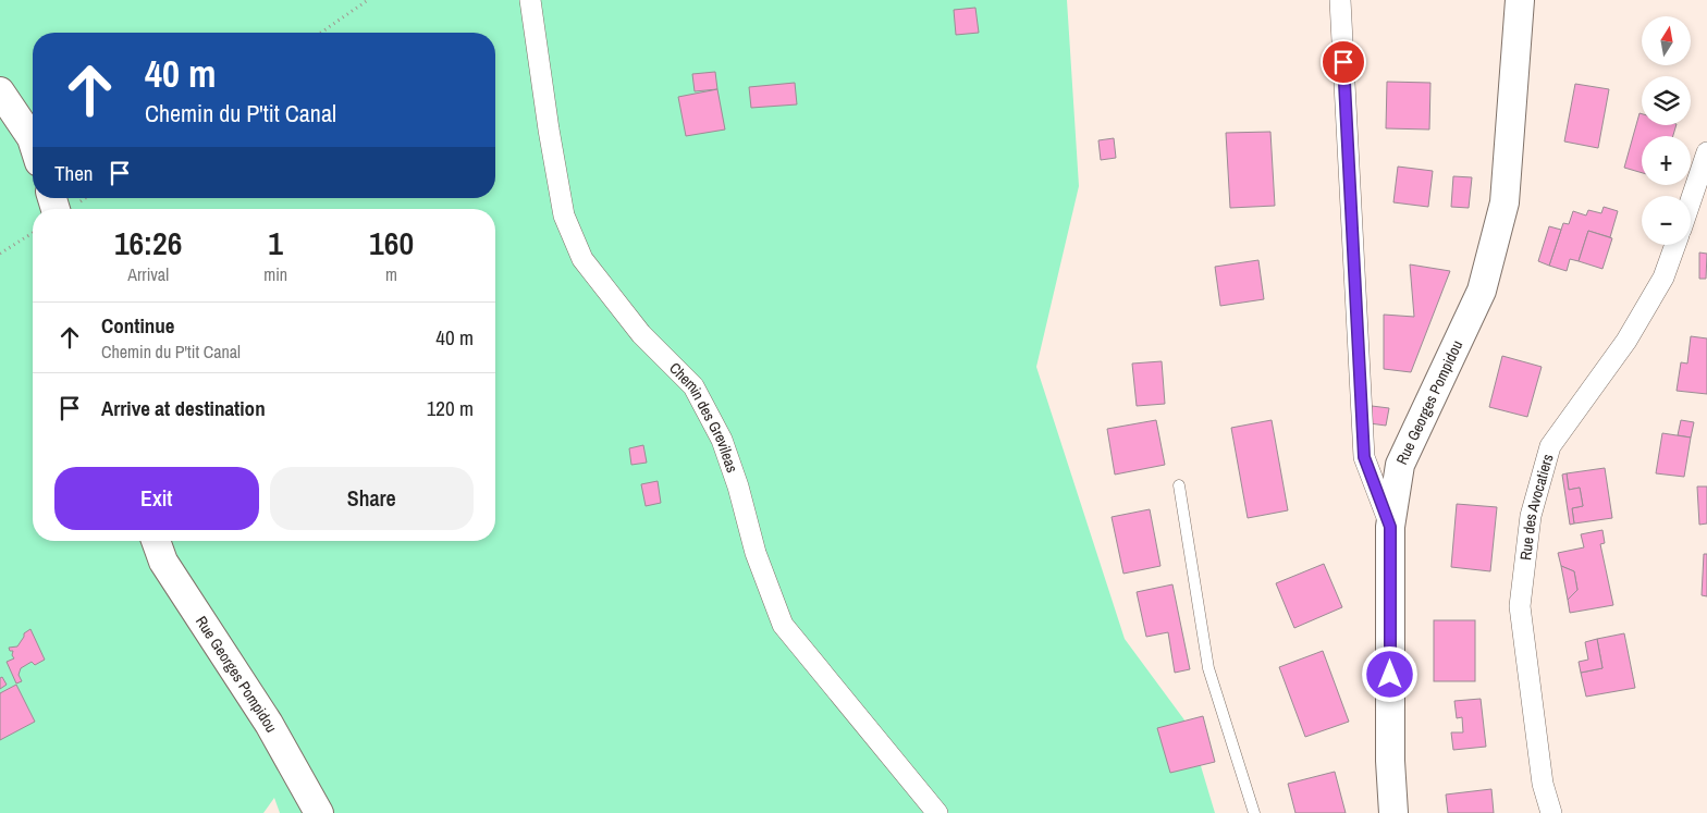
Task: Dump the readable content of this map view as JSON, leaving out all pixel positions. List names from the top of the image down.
{
  "streets": {
    "main road": ["Rue Georges Pompidou"],
    "street": ["Chemin des Grevileas", "Rue des Avocatiers"]
  },
  "north": "top",
  "page": {
    "map_buttons": ["+", "−"],
    "turn": ["40 m", "Chemin du P'tit Canal"],
    "then": "Then",
    "eta": [
      "16:26",
      "Arrival",
      "1",
      "min",
      "160",
      "m"
    ],
    "list": [
      {
        "name": "Continue",
        "note": "Chemin du P'tit Canal",
        "value": "40 m"
      },
      {
        "name": "Arrive at destination",
        "value": "120 m"
      }
    ],
    "buttons": ["Exit", "Share"]
  }
}
